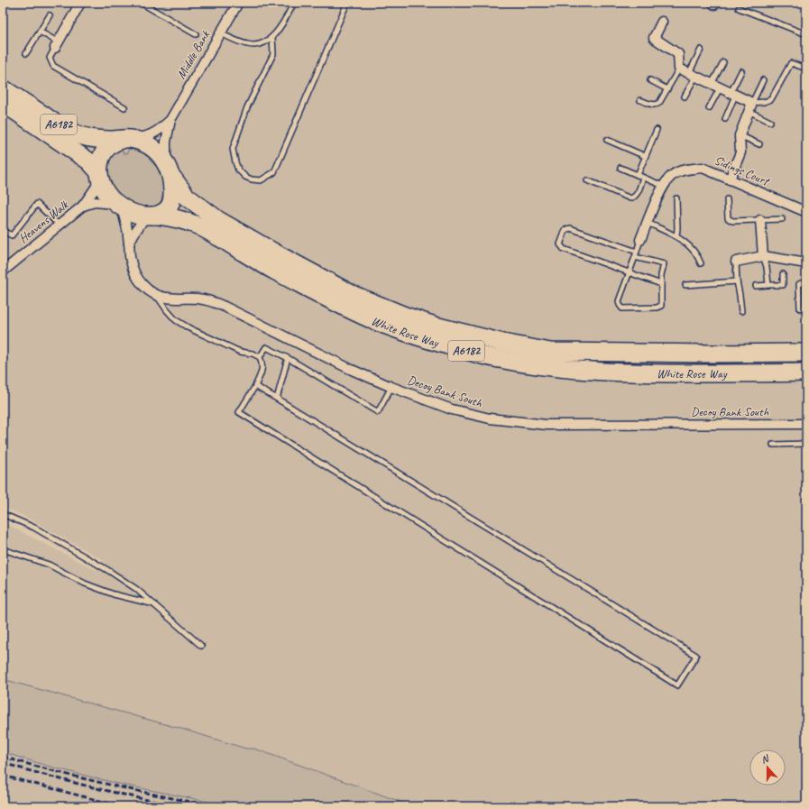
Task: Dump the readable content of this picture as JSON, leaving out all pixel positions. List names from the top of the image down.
{
  "streets": {
    "highway": ["A6182", "White Rose Way"],
    "street": [
      "Middle Bank",
      "Sidings Court",
      "Heavens Walk",
      "Decoy Bank South"
    ]
  },
  "crossings": [
    ["Middle Bank", "Heavens Walk"],
    ["Middle Bank", "White Rose Way"],
    ["Heavens Walk", "White Rose Way"]
  ],
  "north": "top"
}
